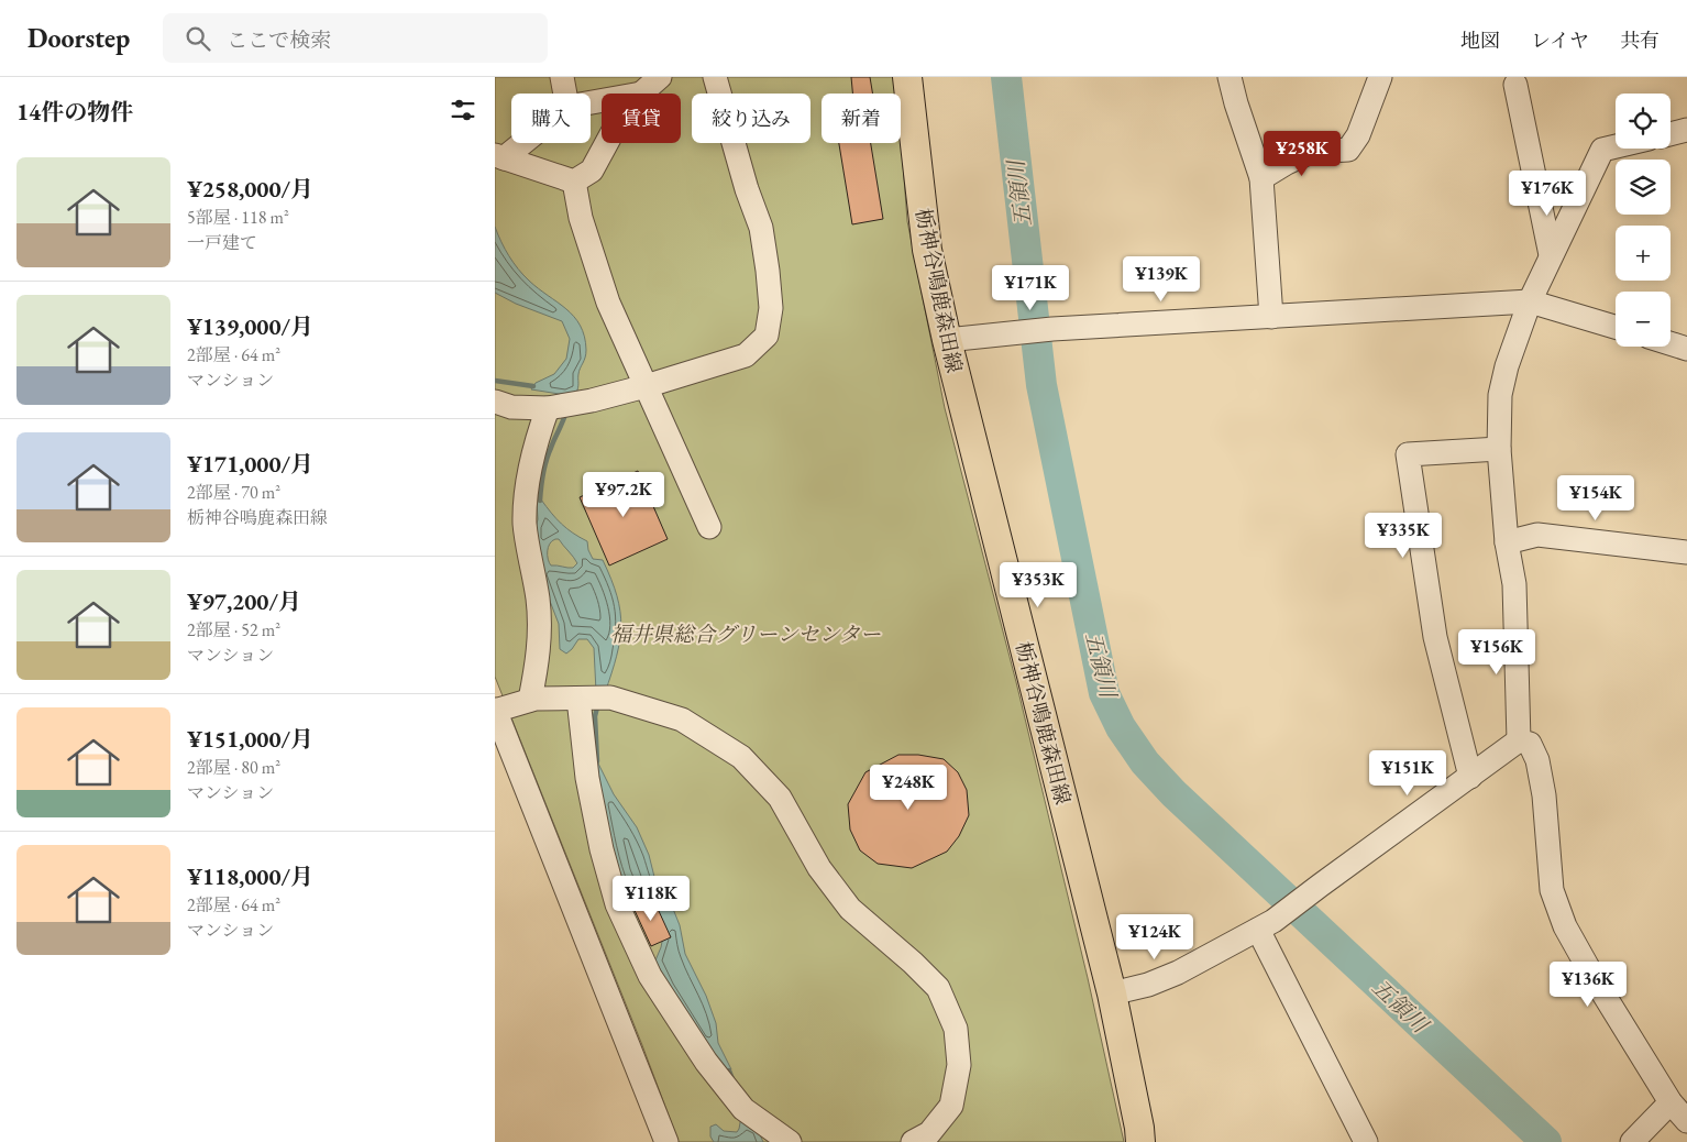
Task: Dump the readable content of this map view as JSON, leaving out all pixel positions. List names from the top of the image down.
{
  "streets": {
    "main road": ["栃神谷鳴鹿森田線"]
  },
  "water": ["五領川"],
  "parks": ["福井県総合グリーンセンター"],
  "page": {
    "header": "Doorstep",
    "search": "ここで検索",
    "nav": ["地図", "レイヤ", "共有"],
    "heading": "14件の物件",
    "map_buttons": ["+", "−"],
    "chip": [
      "購入",
      "賃貸",
      "絞り込み",
      "新着"
    ],
    "price": [
      "¥258K",
      "¥176K",
      "¥139K",
      "¥171K",
      "¥97.2K",
      "¥154K",
      "¥335K",
      "¥353K",
      "¥156K",
      "¥151K",
      "¥248K",
      "¥118K",
      "¥124K",
      "¥136K"
    ],
    "list": [
      {
        "name": "¥258,000/月",
        "note": "5部屋 · 118 m² · 一戸建て"
      },
      {
        "name": "¥139,000/月",
        "note": "2部屋 · 64 m² · マンション"
      },
      {
        "name": "¥171,000/月",
        "note": "2部屋 · 70 m² · 栃神谷鳴鹿森田線"
      },
      {
        "name": "¥97,200/月",
        "note": "2部屋 · 52 m² · マンション"
      },
      {
        "name": "¥151,000/月",
        "note": "2部屋 · 80 m² · マンション"
      },
      {
        "name": "¥118,000/月",
        "note": "2部屋 · 64 m² · マンション"
      }
    ]
  }
}
